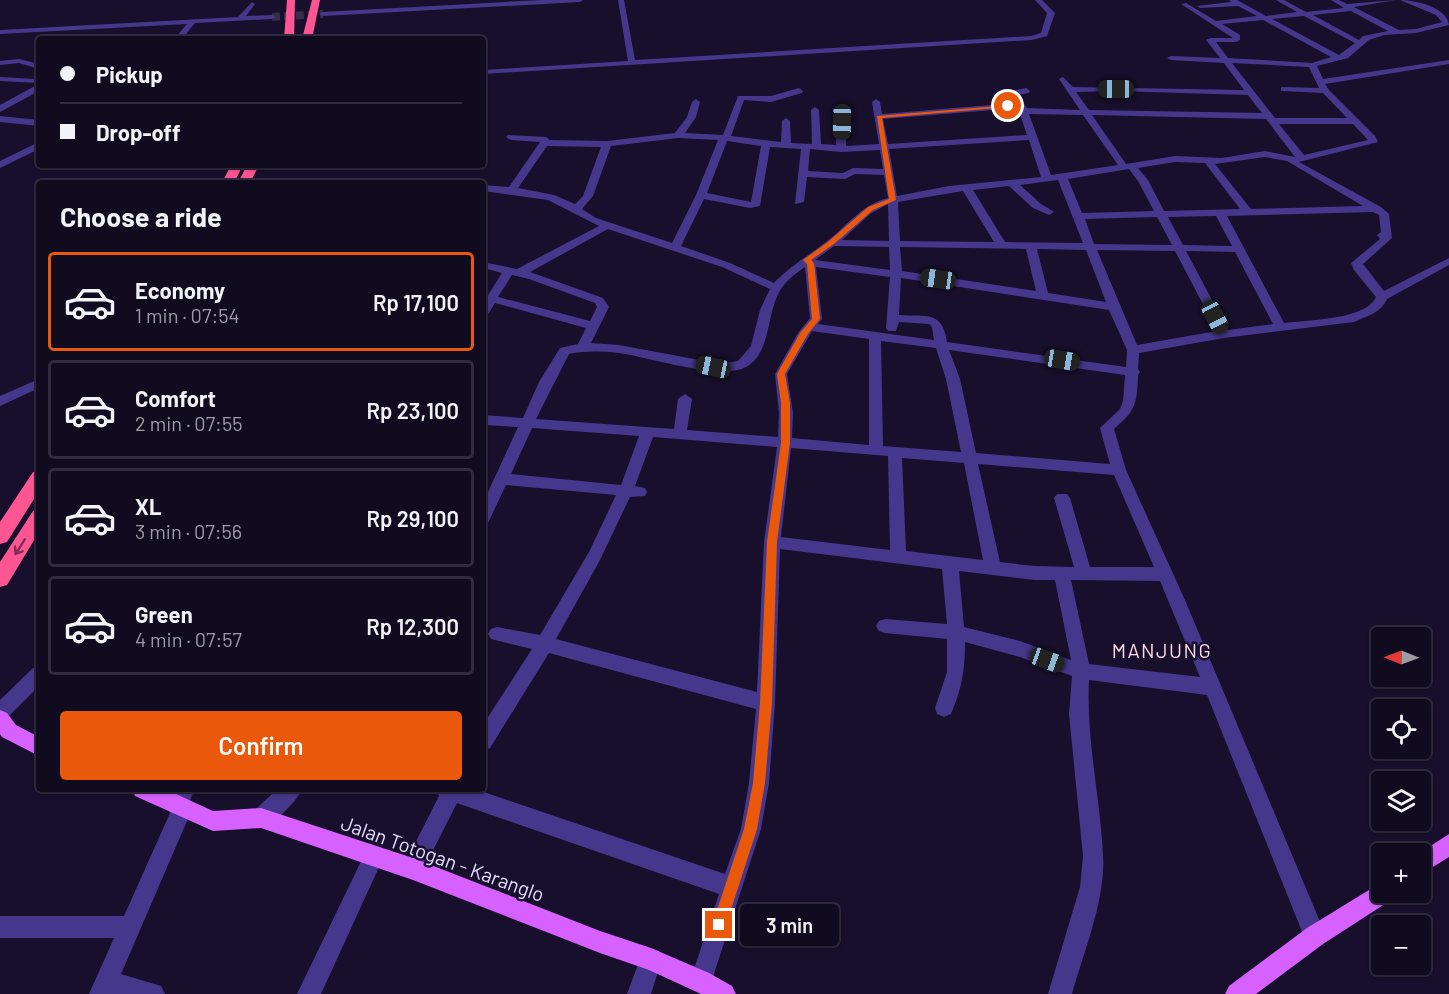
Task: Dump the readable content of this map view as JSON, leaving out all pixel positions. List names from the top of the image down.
{
  "streets": {
    "main road": ["Jalan Totogan - Karanglo"]
  },
  "districts": ["MANJUNG"],
  "north": "left",
  "page": {
    "banner": ["Pickup", "Drop-off"],
    "heading": "Choose a ride",
    "list": [
      {
        "name": "Economy",
        "note": "1 min · 07:54",
        "value": "Rp 17,100"
      },
      {
        "name": "Comfort",
        "note": "2 min · 07:55",
        "value": "Rp 23,100"
      },
      {
        "name": "XL",
        "note": "3 min · 07:56",
        "value": "Rp 29,100"
      },
      {
        "name": "Green",
        "note": "4 min · 07:57",
        "value": "Rp 12,300"
      }
    ],
    "map_buttons": ["+", "−"],
    "buttons": "Confirm",
    "bubble": "3 min"
  }
}
